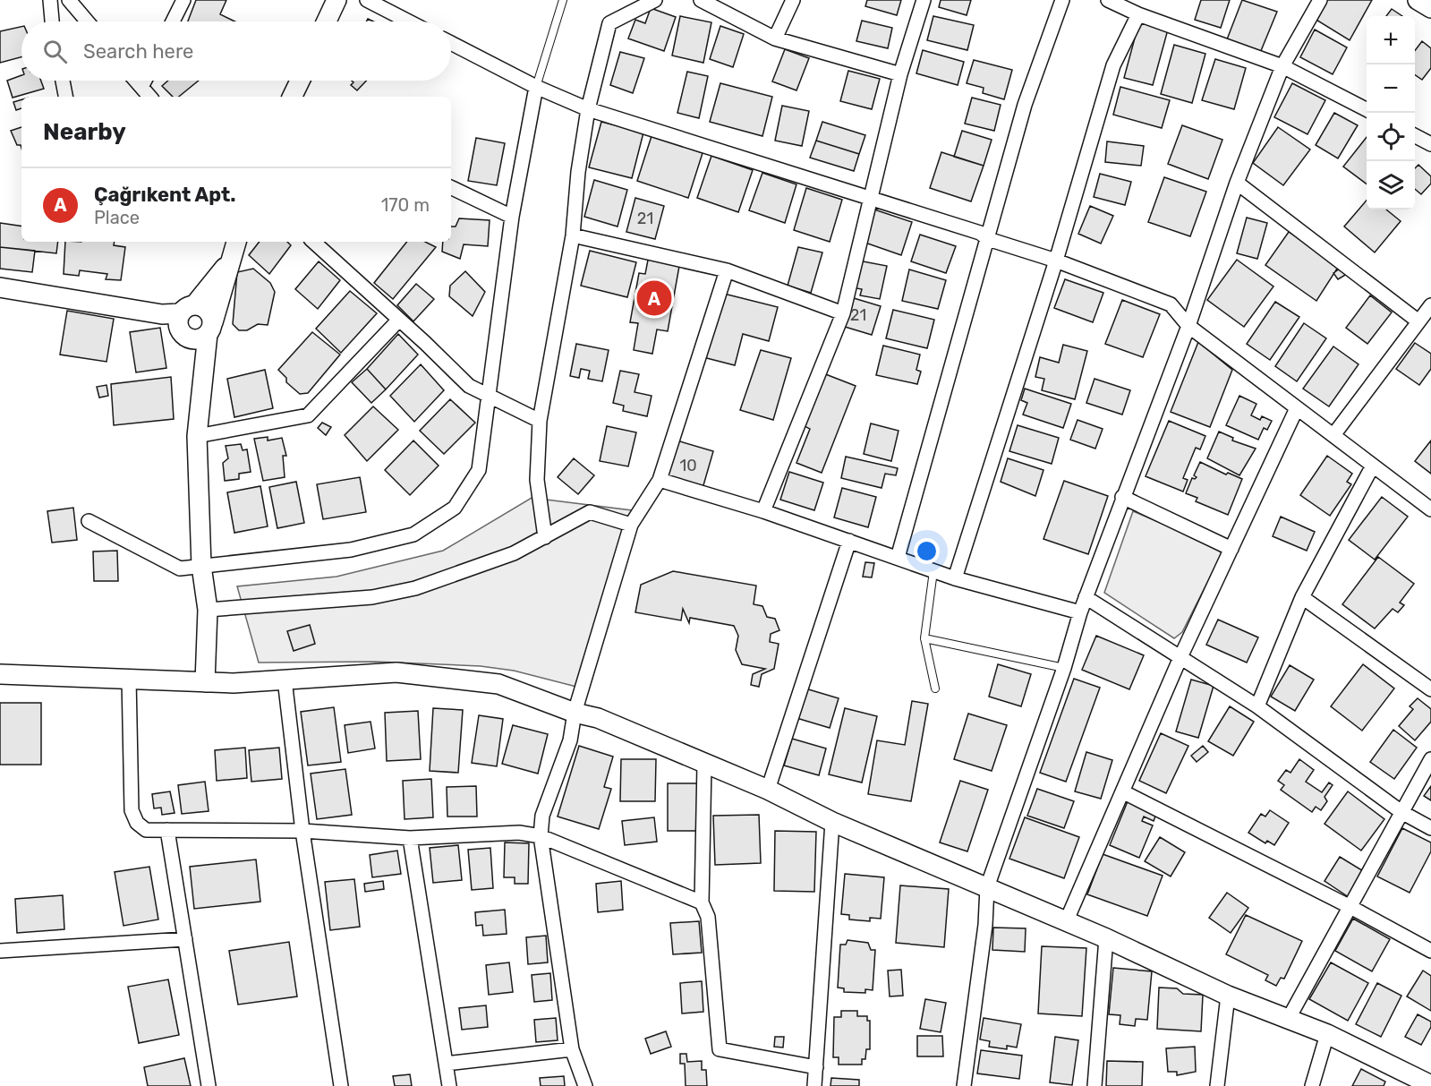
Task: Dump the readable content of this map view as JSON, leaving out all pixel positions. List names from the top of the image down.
{
  "house_numbers": ["21", "21", "10"],
  "page": {
    "map_buttons": ["+", "−"],
    "search": "Search here",
    "heading": "Nearby",
    "list": [
      {
        "mark": "A",
        "name": "Çağrıkent Apt.",
        "note": "Place",
        "value": "170 m"
      }
    ],
    "pins": "A"
  }
}
